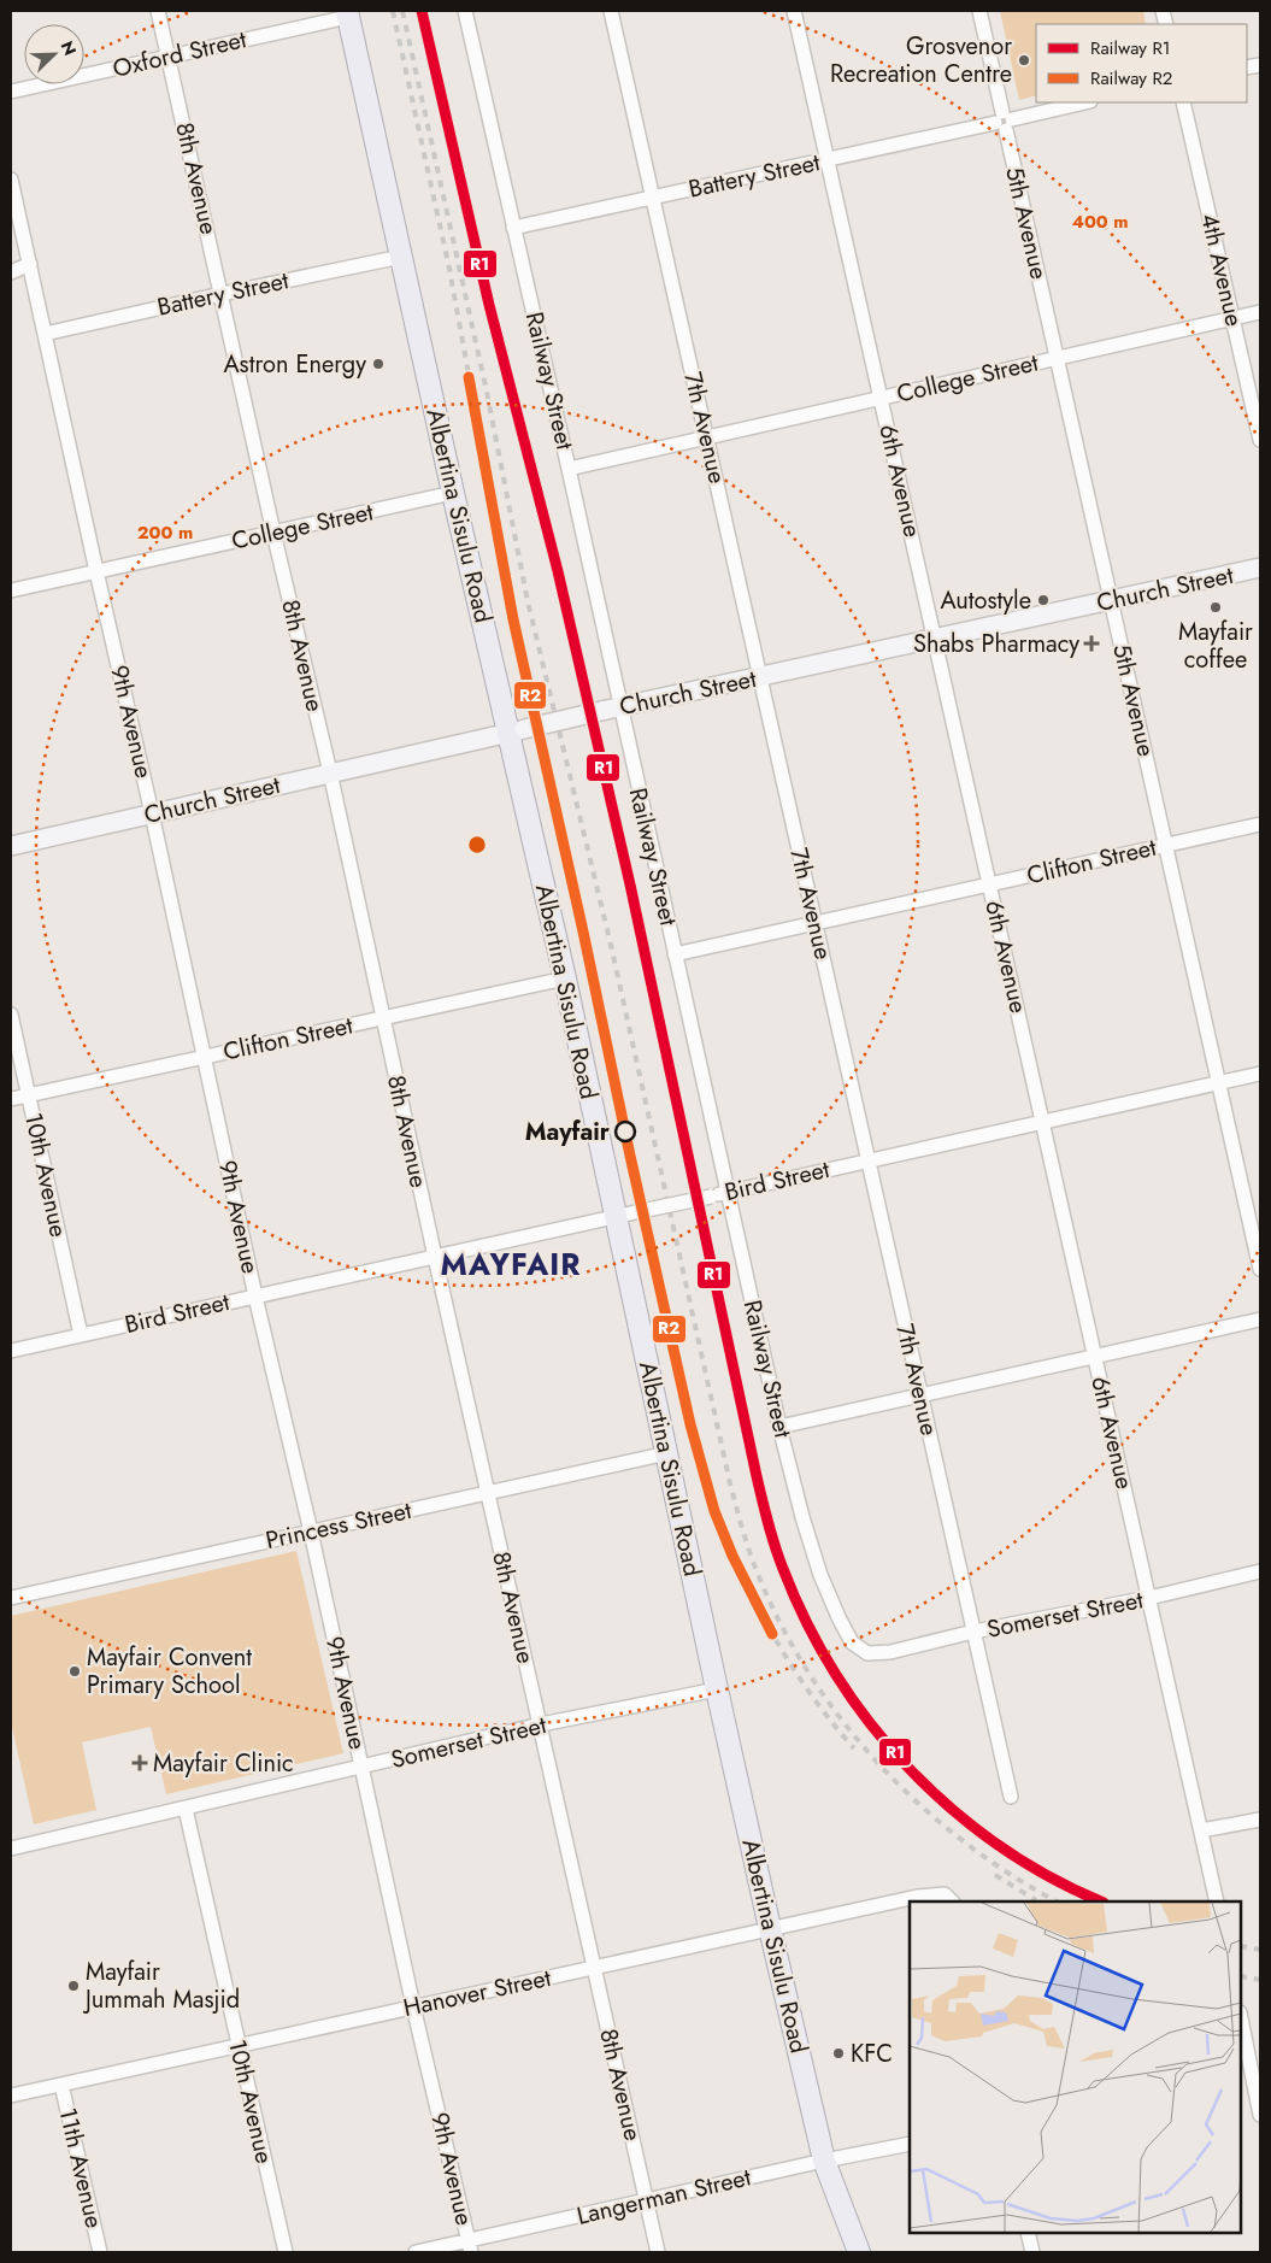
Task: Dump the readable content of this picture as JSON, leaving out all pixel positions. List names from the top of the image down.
{
  "streets": {
    "main road": ["Albertina Sisulu Road", "Church Street"],
    "street": [
      "Oxford Street",
      "Battery Street",
      "8th Avenue",
      "5th Avenue",
      "4th Avenue",
      "College Street",
      "Railway Street",
      "7th Avenue",
      "6th Avenue",
      "9th Avenue",
      "Clifton Street",
      "10th Avenue",
      "Bird Street",
      "Princess Street",
      "Somerset Street",
      "Hanover Street",
      "11th Avenue",
      "Langerman Street"
    ]
  },
  "crossings": [
    ["Oxford Street", "8th Avenue"],
    ["Oxford Street", "Albertina Sisulu Road"],
    ["Battery Street", "8th Avenue"],
    ["Battery Street", "5th Avenue"],
    ["Battery Street", "Railway Street"],
    ["Battery Street", "7th Avenue"],
    ["Battery Street", "6th Avenue"],
    ["Battery Street", "Albertina Sisulu Road"],
    ["Battery Street", "9th Avenue"],
    ["8th Avenue", "College Street"],
    ["8th Avenue", "Church Street"],
    ["8th Avenue", "Clifton Street"],
    ["8th Avenue", "Bird Street"],
    ["8th Avenue", "Princess Street"],
    ["8th Avenue", "Somerset Street"],
    ["8th Avenue", "Hanover Street"],
    ["8th Avenue", "Langerman Street"],
    ["5th Avenue", "College Street"],
    ["5th Avenue", "Church Street"],
    ["5th Avenue", "Clifton Street"],
    ["5th Avenue", "Bird Street"],
    ["4th Avenue", "College Street"],
    ["College Street", "Railway Street"],
    ["College Street", "7th Avenue"],
    ["College Street", "6th Avenue"],
    ["College Street", "Albertina Sisulu Road"],
    ["College Street", "9th Avenue"],
    ["Railway Street", "Church Street"],
    ["Railway Street", "Clifton Street"],
    ["Railway Street", "Bird Street"],
    ["Railway Street", "Somerset Street"],
    ["7th Avenue", "Church Street"],
    ["7th Avenue", "Clifton Street"],
    ["7th Avenue", "Bird Street"],
    ["7th Avenue", "Somerset Street"],
    ["6th Avenue", "Church Street"],
    ["6th Avenue", "Clifton Street"],
    ["6th Avenue", "Bird Street"],
    ["6th Avenue", "Somerset Street"],
    ["Albertina Sisulu Road", "Church Street"],
    ["Albertina Sisulu Road", "Clifton Street"],
    ["Albertina Sisulu Road", "Bird Street"],
    ["Albertina Sisulu Road", "Princess Street"],
    ["Albertina Sisulu Road", "Somerset Street"],
    ["Albertina Sisulu Road", "Hanover Street"],
    ["Albertina Sisulu Road", "Langerman Street"],
    ["Church Street", "9th Avenue"],
    ["9th Avenue", "Clifton Street"],
    ["9th Avenue", "Bird Street"],
    ["9th Avenue", "Princess Street"],
    ["9th Avenue", "Somerset Street"],
    ["9th Avenue", "Hanover Street"],
    ["9th Avenue", "Langerman Street"],
    ["Clifton Street", "10th Avenue"],
    ["10th Avenue", "Bird Street"],
    ["10th Avenue", "Somerset Street"],
    ["10th Avenue", "Hanover Street"],
    ["Hanover Street", "11th Avenue"]
  ],
  "districts": ["MAYFAIR"],
  "places": {
    "other": [
      "Grosvenor Recreation Centre",
      "Astron Energy",
      "Autostyle",
      "Mayfair coffee",
      "Mayfair",
      "Mayfair Convent Primary School",
      "Mayfair Jummah Masjid",
      "KFC"
    ],
    "health": ["Shabs Pharmacy", "Mayfair Clinic"]
  },
  "lines": ["rail line R1", "rail line R2"],
  "legend": ["Railway R1", "Railway R2"],
  "north": "top right",
  "rings": ["400 m", "200 m"]
}
